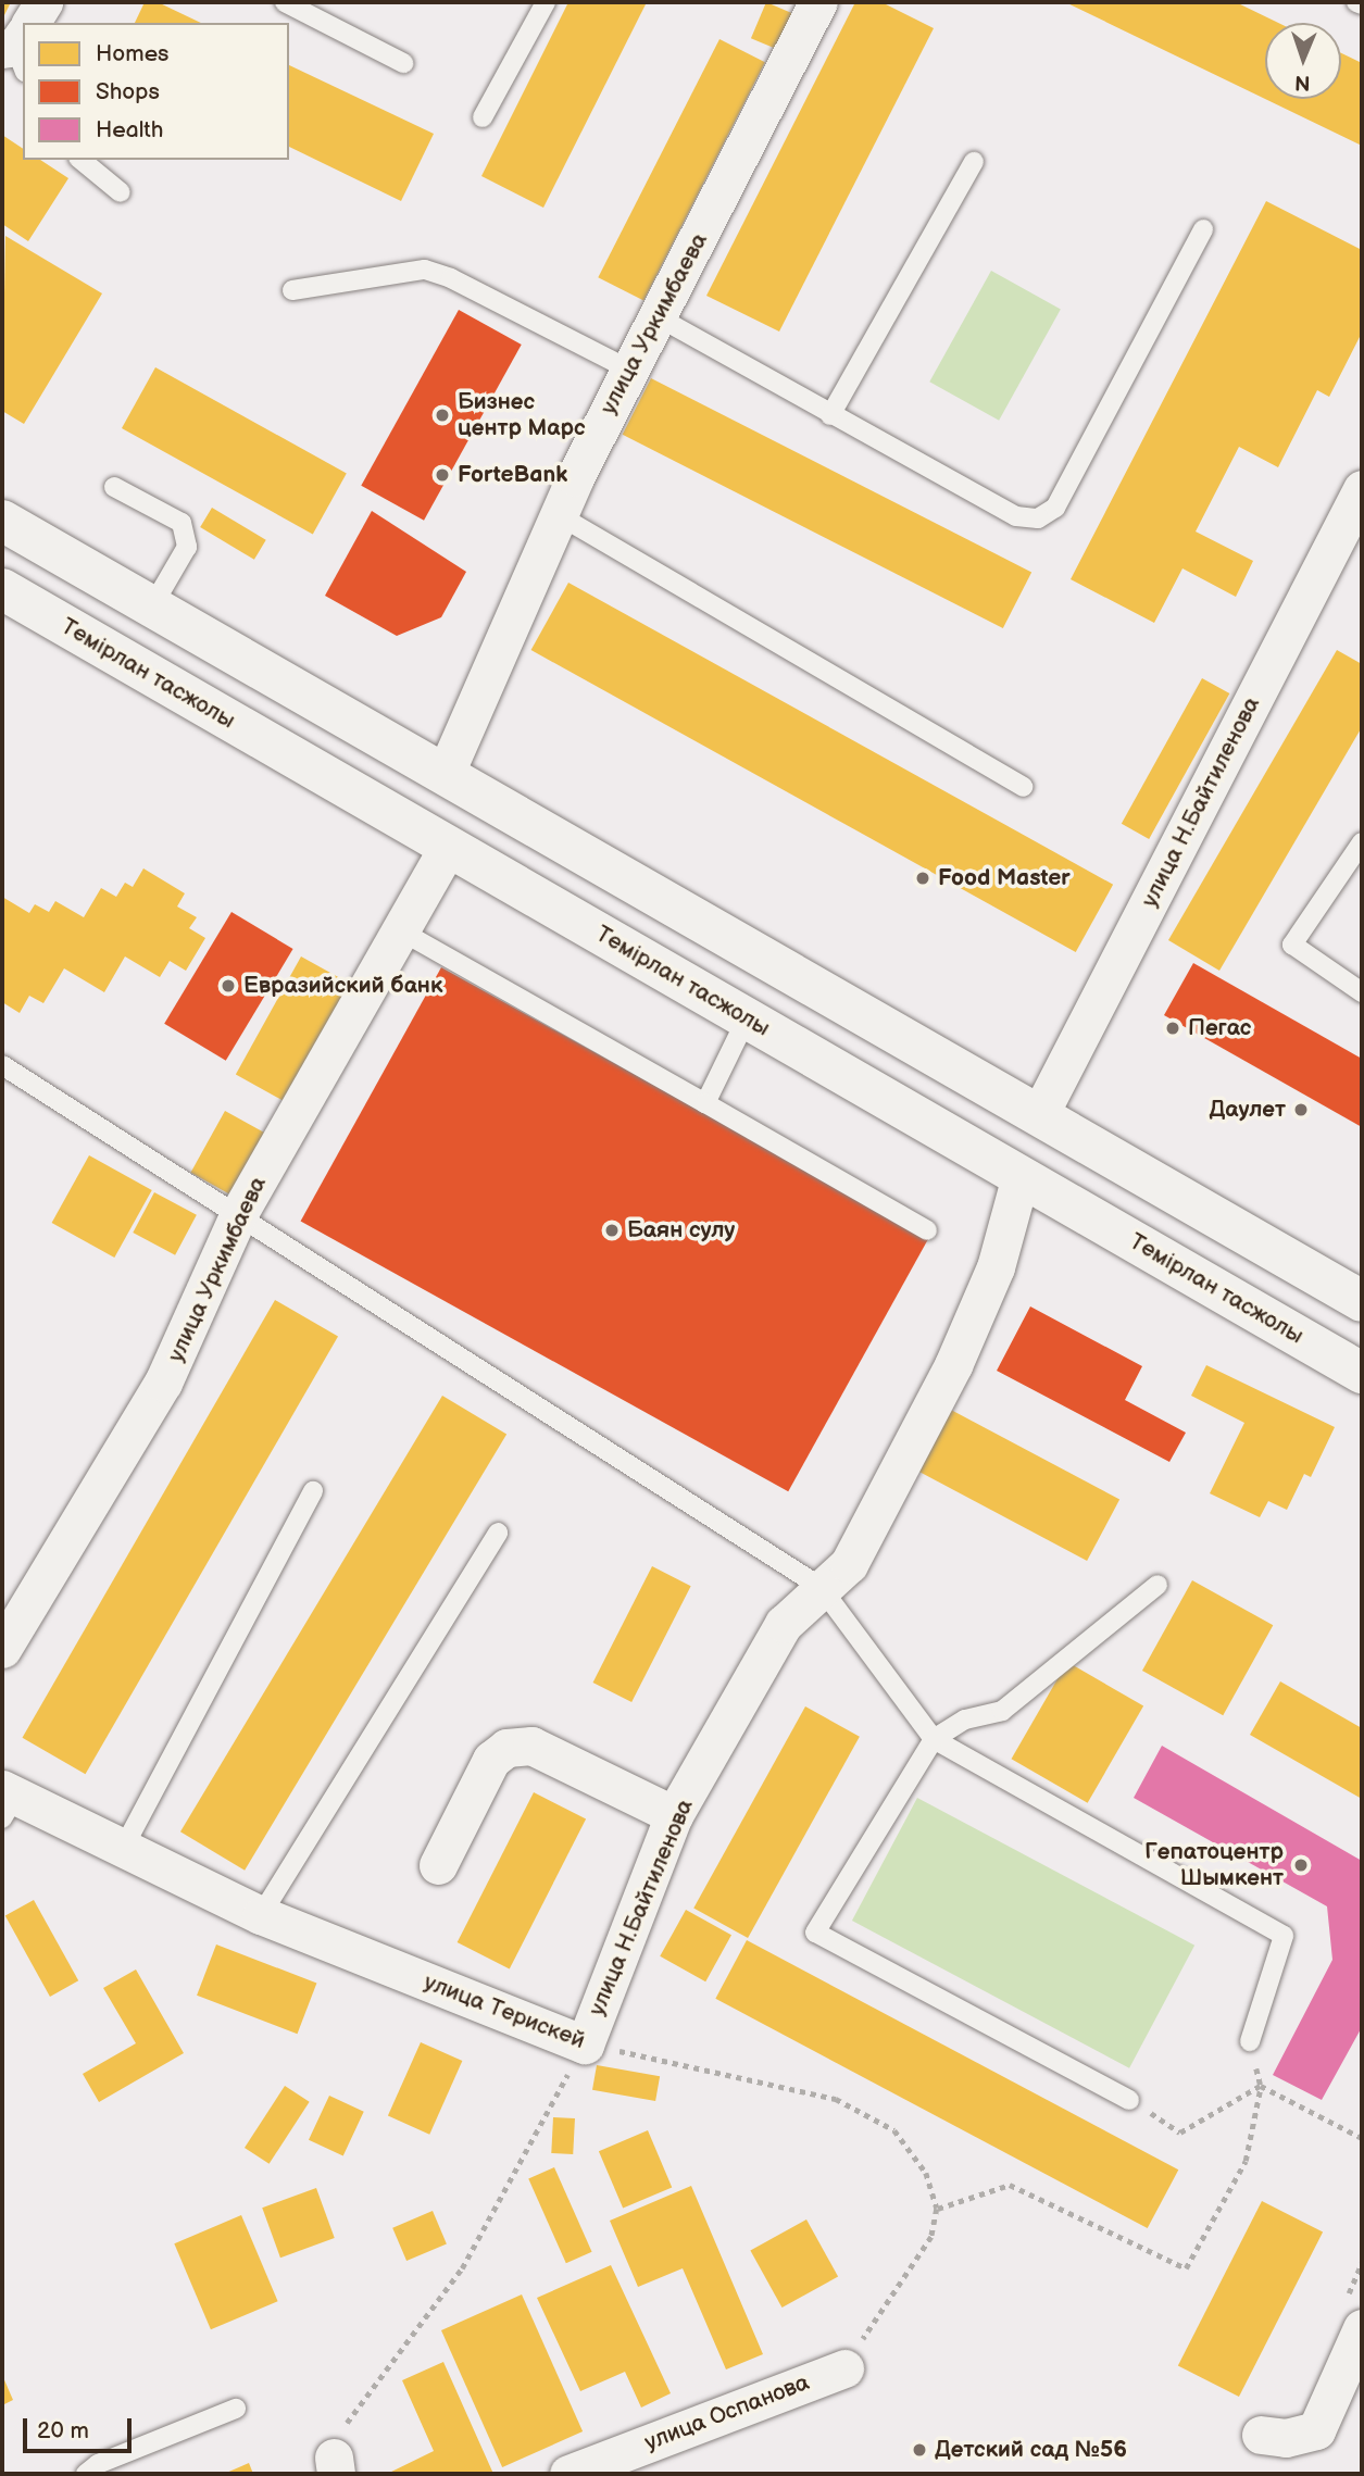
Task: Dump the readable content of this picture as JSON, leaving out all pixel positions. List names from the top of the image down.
{
  "streets": {
    "main road": ["Темірлан тасжолы"],
    "street": [
      "улица Уркимбаева",
      "улица Н.Байтиленова",
      "улица Терискей",
      "улица Оспанова"
    ]
  },
  "crossings": [
    ["улица Уркимбаева", "Темірлан тасжолы"],
    ["Темірлан тасжолы", "улица Н.Байтиленова"],
    ["улица Н.Байтиленова", "улица Терискей"]
  ],
  "places": [
    "Бизнес центр Марс",
    "ForteBank",
    "Food Master",
    "Евразийский банк",
    "Пегас",
    "Даулет",
    "Баян сулу",
    "Гепатоцентр Шымкент",
    "Детский сад №56"
  ],
  "legend": ["Homes", "Shops", "Health"],
  "scale_bar": "20 m",
  "north": "bottom"
}
